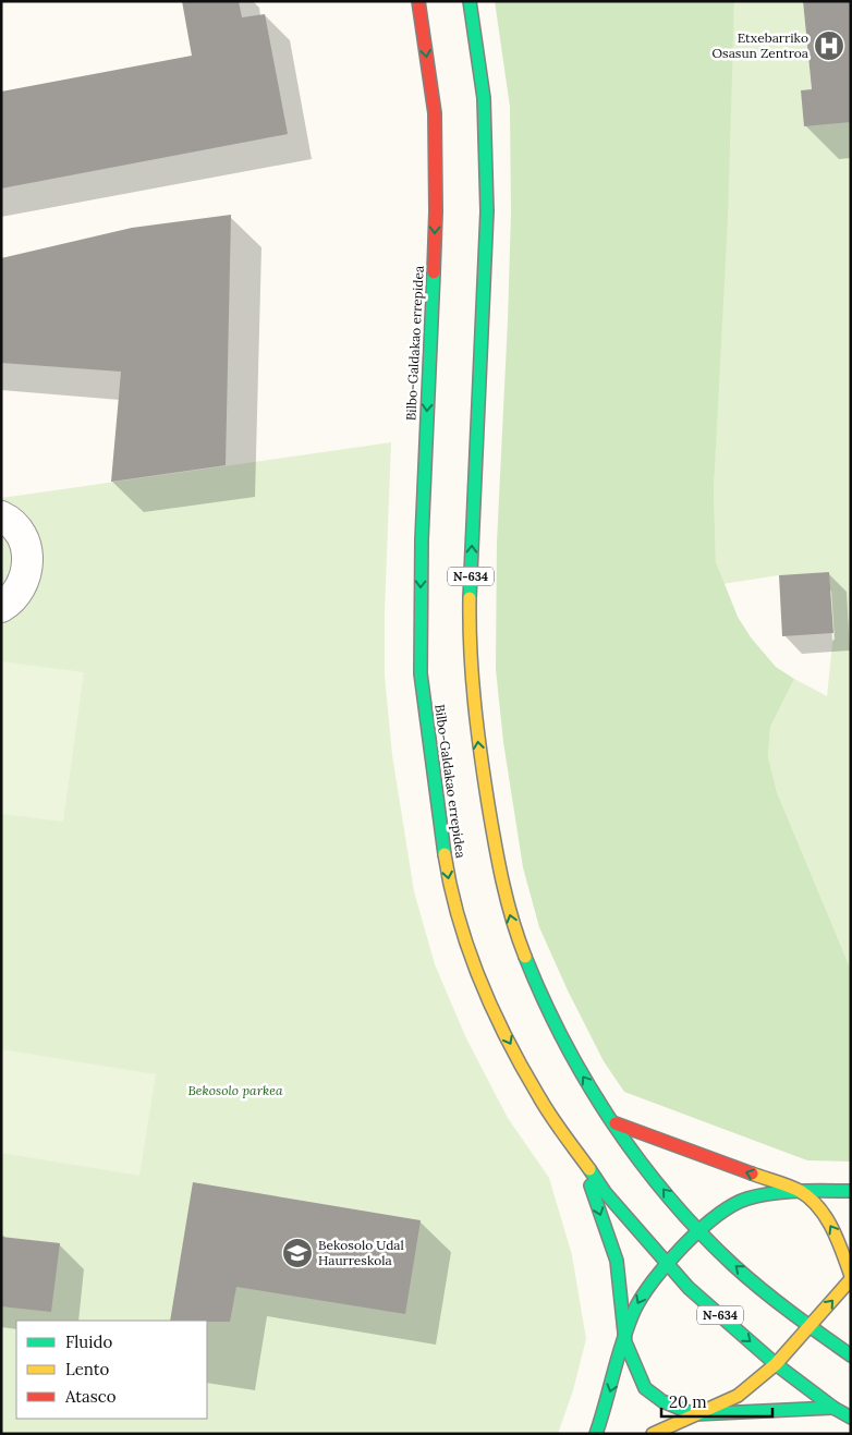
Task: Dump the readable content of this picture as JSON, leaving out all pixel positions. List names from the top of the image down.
{
  "streets": {
    "highway": ["Bilbo-Galdakao errepidea", "N-634"]
  },
  "parks": ["Bekosolo parkea"],
  "places": {
    "hospital": ["Etxebarriko Osasun Zentroa"],
    "school or university": ["Bekosolo Udal Haurreskola"]
  },
  "legend": ["Fluido", "Lento", "Atasco"],
  "scale_bar": "20 m"
}
